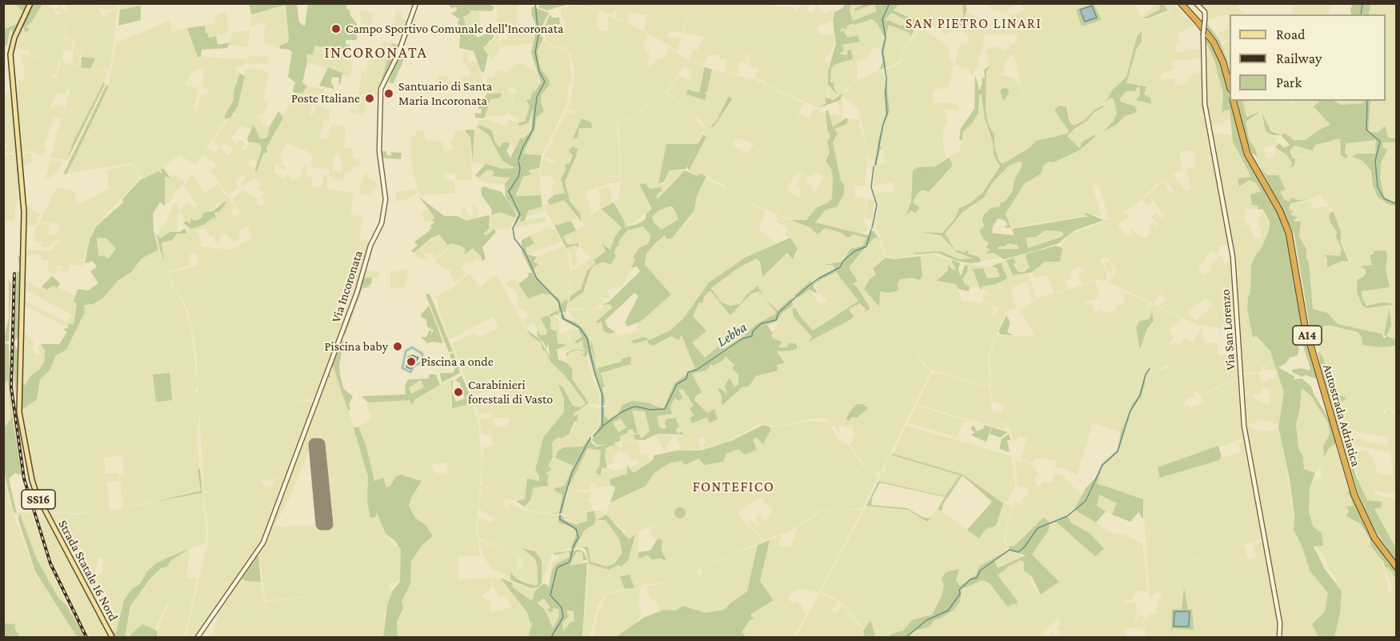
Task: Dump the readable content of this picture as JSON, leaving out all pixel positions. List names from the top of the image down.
{
  "streets": {
    "highway": ["A14", "Autostrada Adriatica"],
    "main road": [
      "Via Incoronata",
      "Via San Lorenzo",
      "SS16",
      "Strada Statale 16 Nord"
    ]
  },
  "districts": ["SAN PIETRO LINARI", "INCORONATA", "FONTEFICO"],
  "water": ["Lebba"],
  "places": [
    "Campo Sportivo Comunale dell'Incoronata",
    "Santuario di Santa Maria Incoronata",
    "Poste Italiane",
    "Piscina baby",
    "Piscina a onde",
    "Carabinieri forestali di Vasto"
  ],
  "legend": ["Road", "Railway", "Park"]
}
